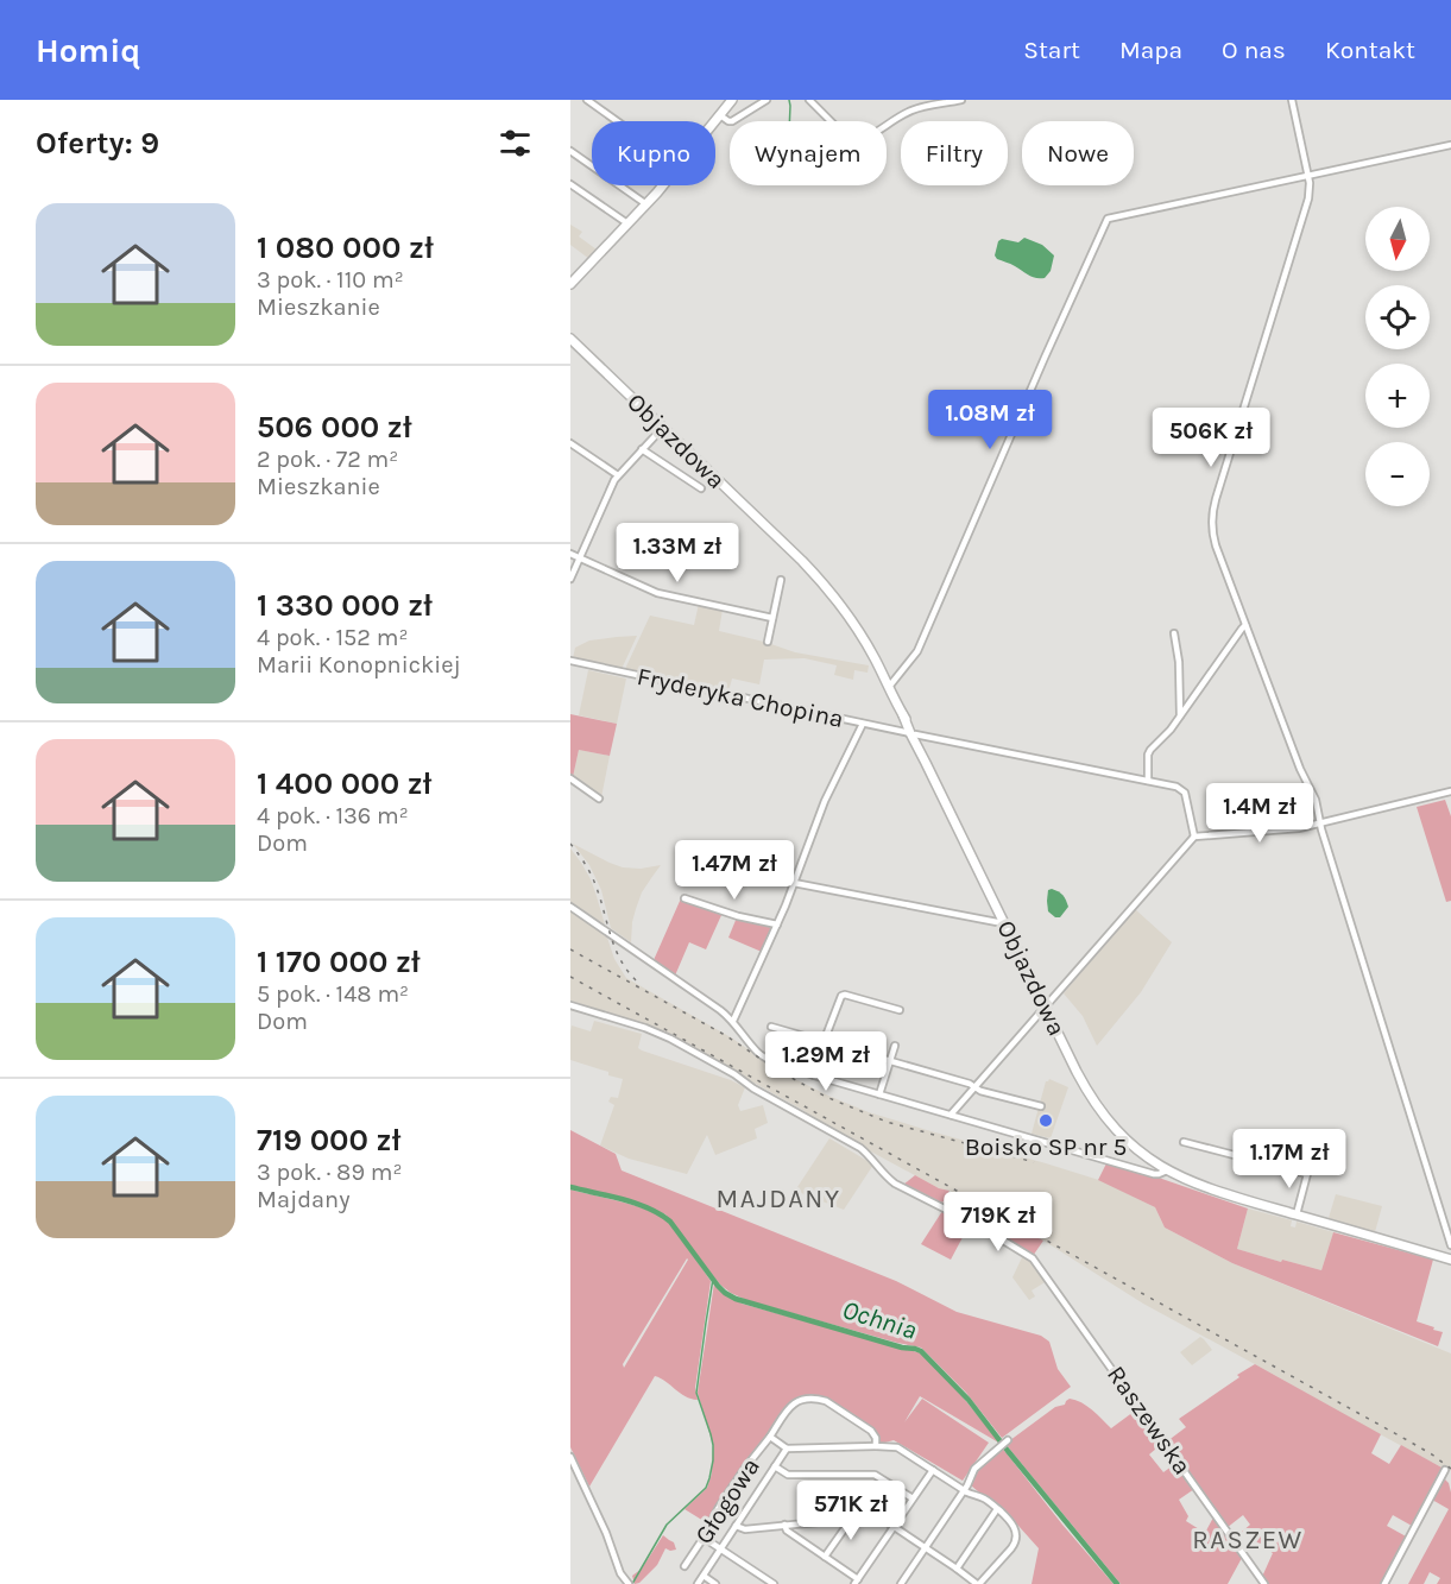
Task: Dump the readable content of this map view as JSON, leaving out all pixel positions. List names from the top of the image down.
{
  "streets": {
    "main road": ["Objazdowa"],
    "street": ["Fryderyka Chopina", "Raszewska", "Głogowa"]
  },
  "crossings": [
    ["Objazdowa", "Fryderyka Chopina"]
  ],
  "districts": ["MAJDANY", "RASZEW"],
  "water": ["Ochnia"],
  "places": ["Boisko SP nr 5"],
  "north": "bottom",
  "page": {
    "header": "Homiq",
    "nav": [
      "Start",
      "Mapa",
      "O nas",
      "Kontakt"
    ],
    "heading": "Oferty: 9",
    "chip": [
      "Kupno",
      "Wynajem",
      "Filtry",
      "Nowe"
    ],
    "list": [
      {
        "name": "1 080 000 zł",
        "note": "3 pok. · 110 m² · Mieszkanie"
      },
      {
        "name": "506 000 zł",
        "note": "2 pok. · 72 m² · Mieszkanie"
      },
      {
        "name": "1 330 000 zł",
        "note": "4 pok. · 152 m² · Marii Konopnickiej"
      },
      {
        "name": "1 400 000 zł",
        "note": "4 pok. · 136 m² · Dom"
      },
      {
        "name": "1 170 000 zł",
        "note": "5 pok. · 148 m² · Dom"
      },
      {
        "name": "719 000 zł",
        "note": "3 pok. · 89 m² · Majdany"
      }
    ],
    "map_buttons": ["+", "−"],
    "price": [
      "1.08M zł",
      "506K zł",
      "1.33M zł",
      "1.4M zł",
      "1.47M zł",
      "1.29M zł",
      "1.17M zł",
      "719K zł",
      "571K zł"
    ]
  }
}
